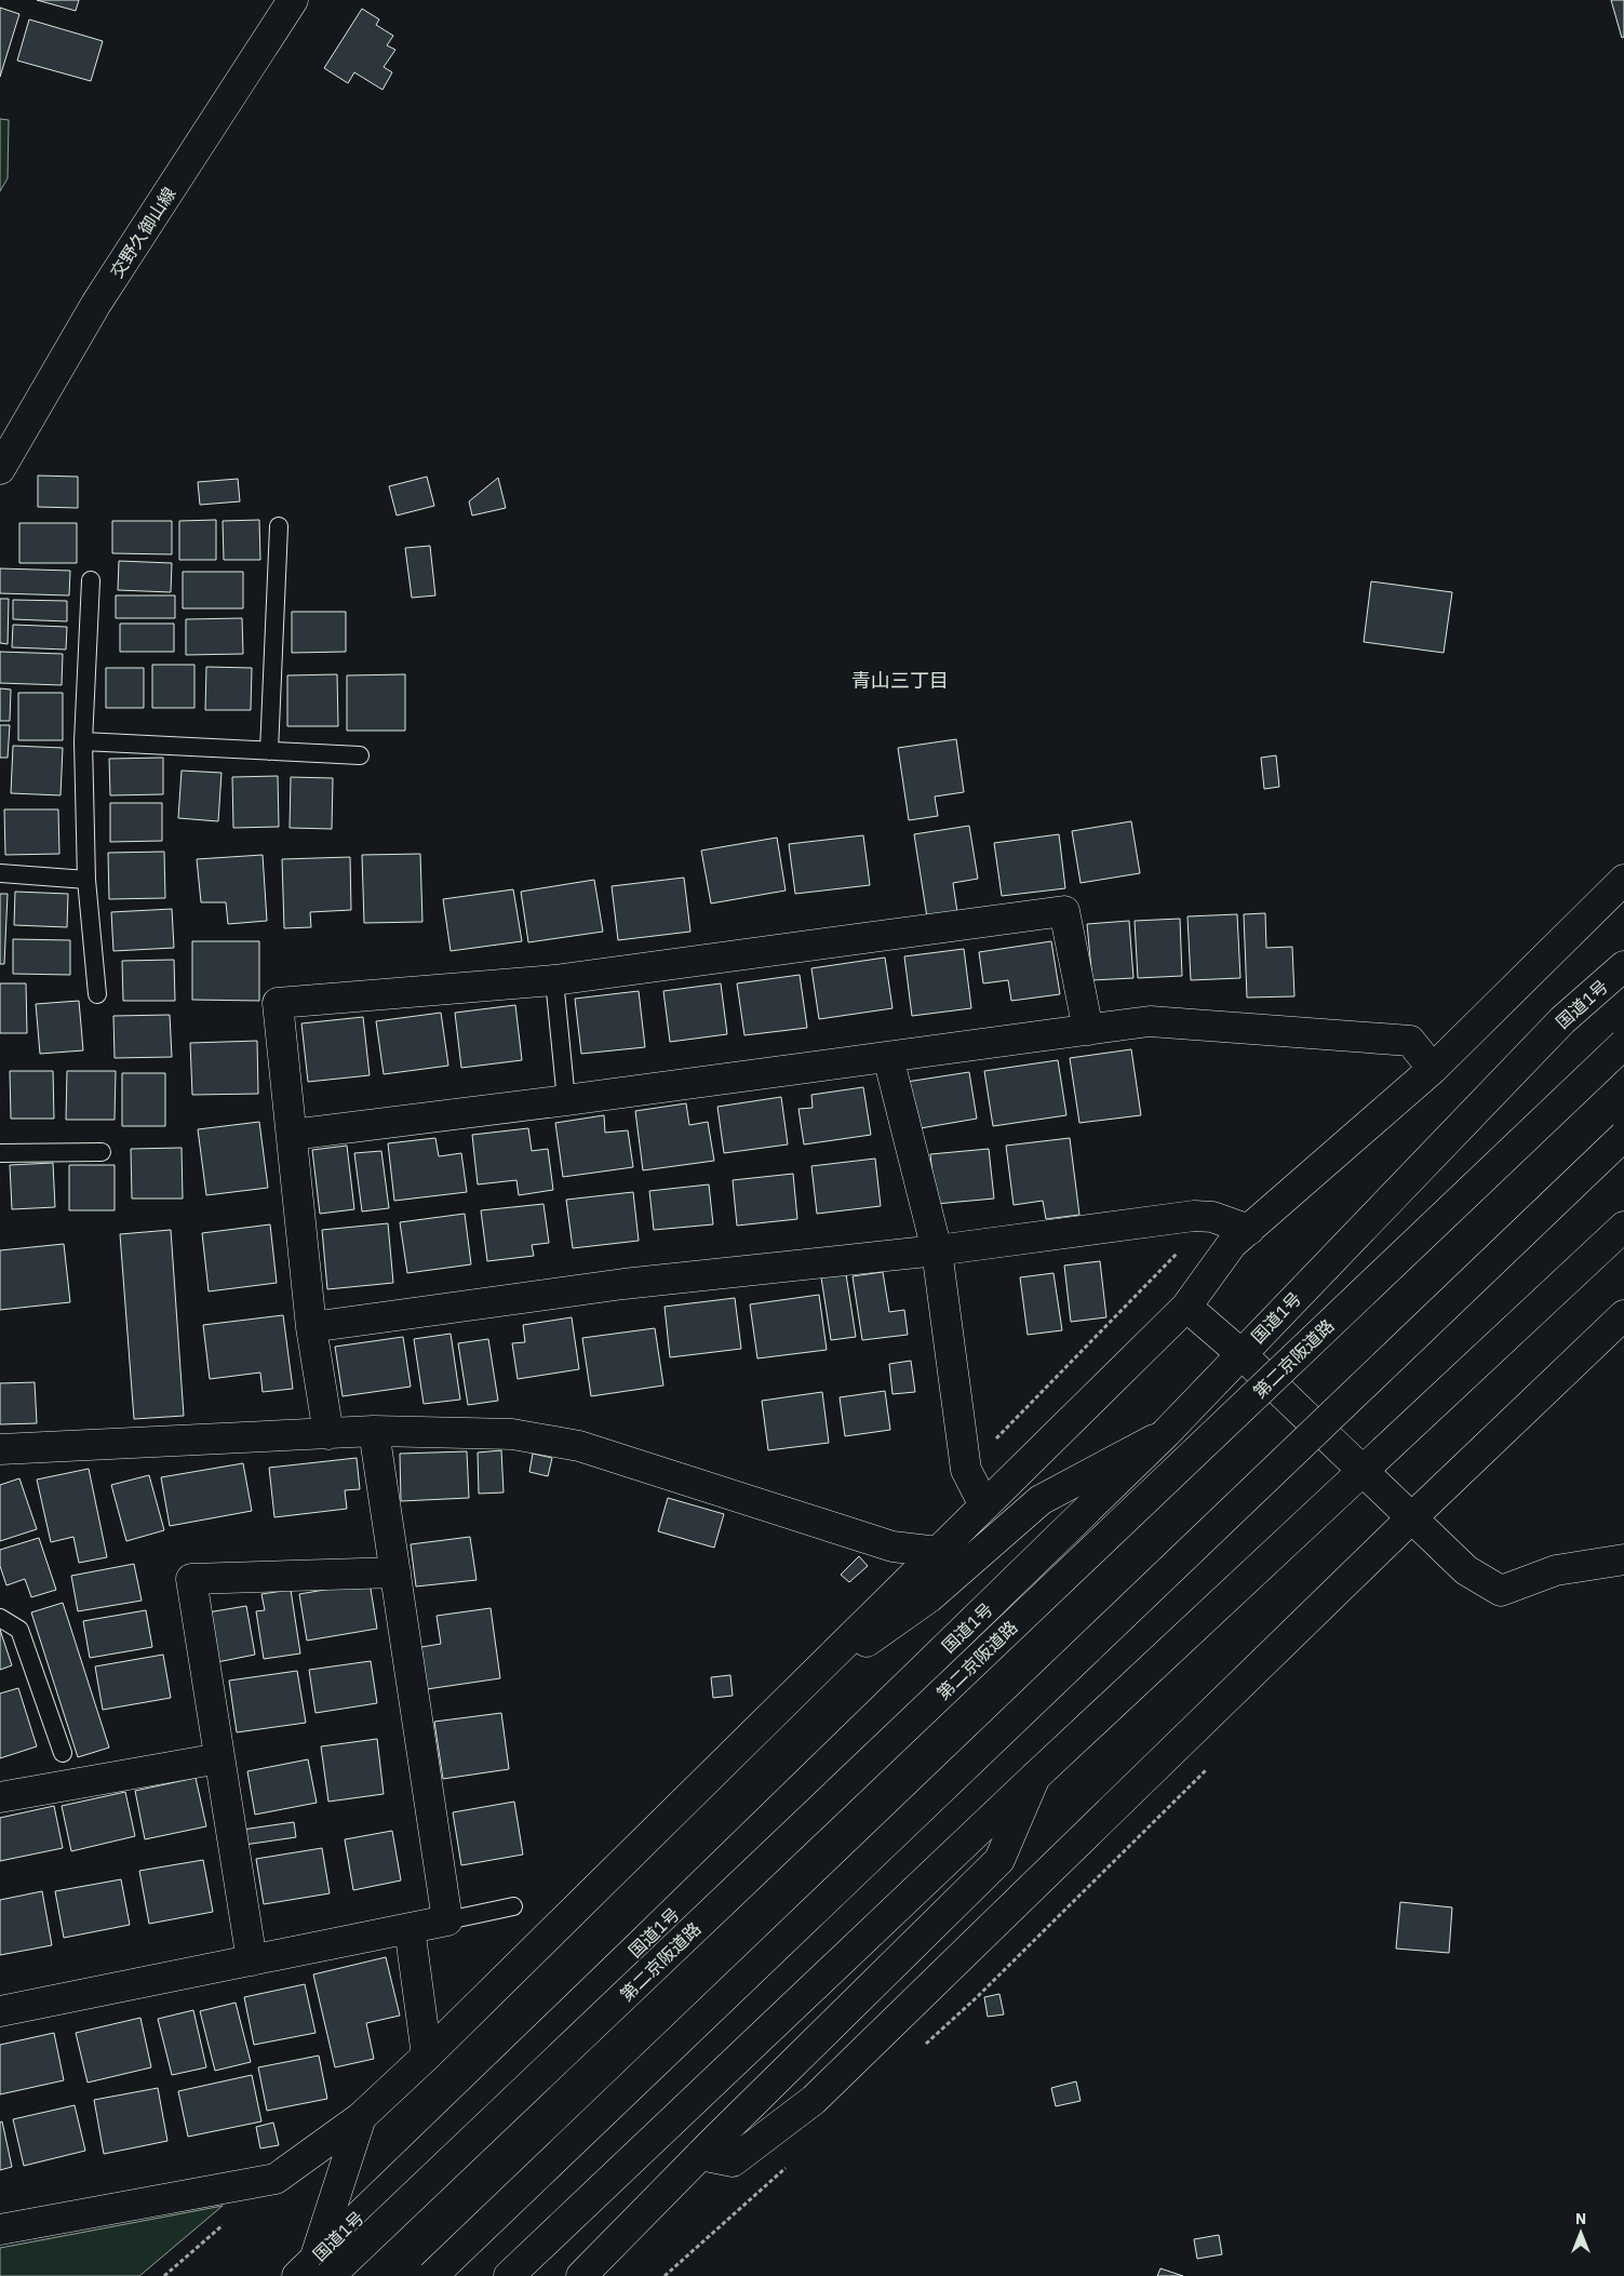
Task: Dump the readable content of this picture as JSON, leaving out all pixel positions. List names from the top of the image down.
{
  "streets": {
    "main road": ["交野久御山線", "国道1号", "第二京阪道路"]
  },
  "crossings": [
    ["国道1号", "第二京阪道路"]
  ],
  "districts": ["青山三丁目"],
  "north": "top"
}
